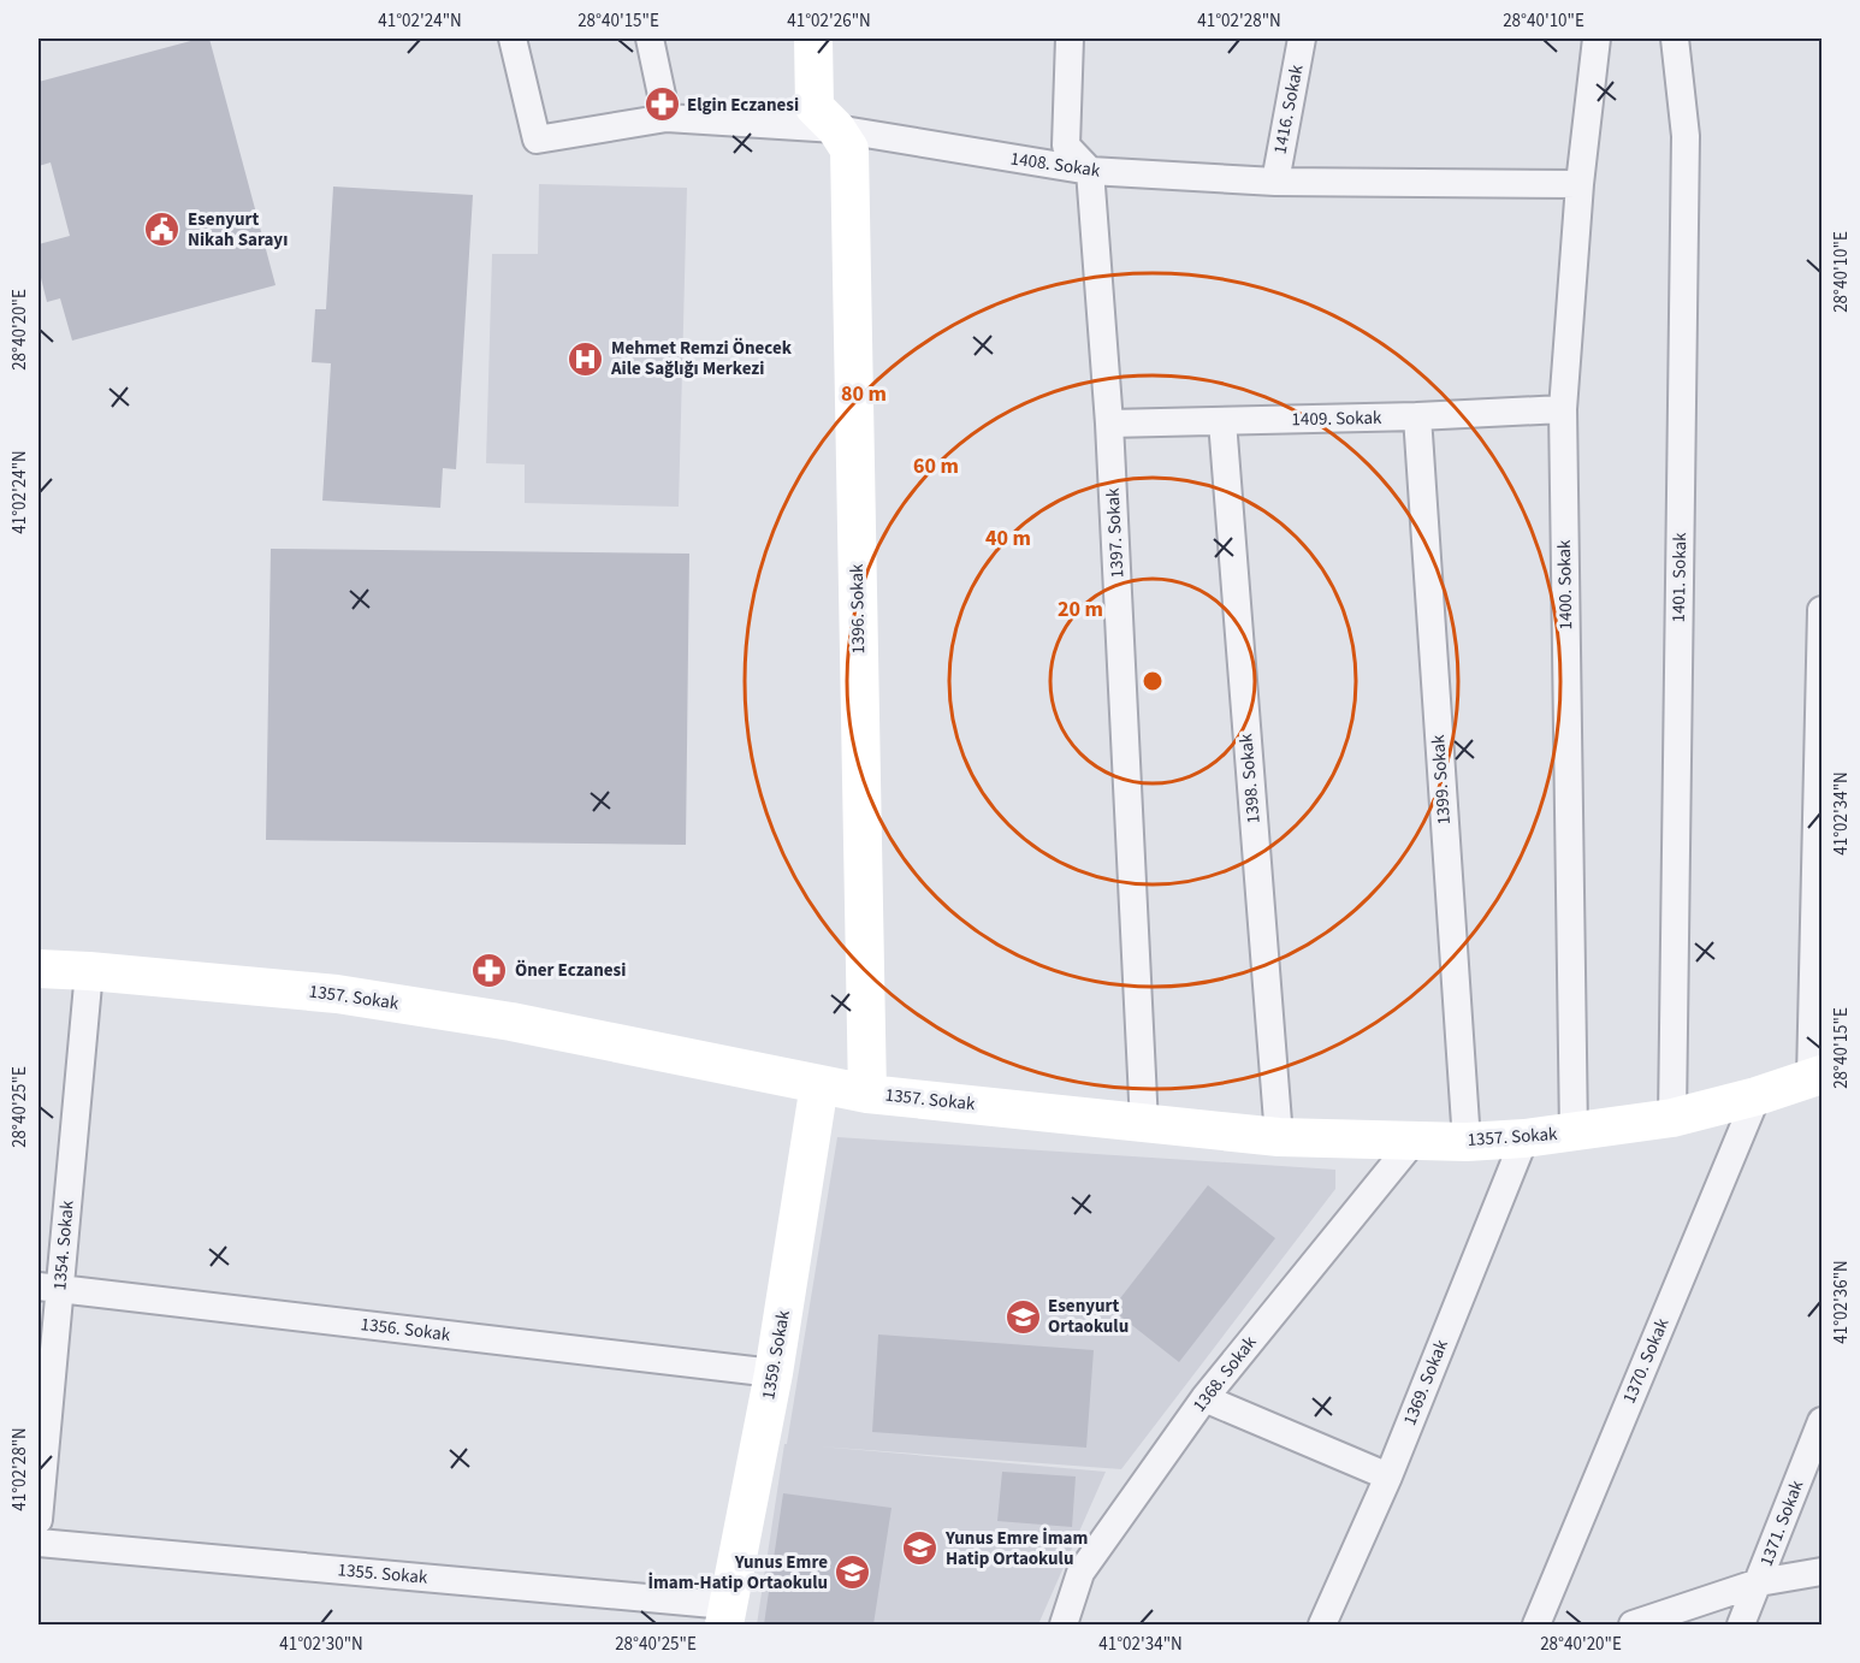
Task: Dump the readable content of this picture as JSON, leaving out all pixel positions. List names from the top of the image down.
{
  "streets": {
    "street": [
      "1416. Sokak",
      "1408. Sokak",
      "1409. Sokak",
      "1397. Sokak",
      "1401. Sokak",
      "1400. Sokak",
      "1396. Sokak",
      "1398. Sokak",
      "1399. Sokak",
      "1357. Sokak",
      "1354. Sokak",
      "1356. Sokak",
      "1359. Sokak",
      "1370. Sokak",
      "1368. Sokak",
      "1369. Sokak",
      "1371. Sokak",
      "1355. Sokak"
    ]
  },
  "crossings": [
    ["1416. Sokak", "1408. Sokak"],
    ["1408. Sokak", "1397. Sokak"],
    ["1408. Sokak", "1400. Sokak"],
    ["1408. Sokak", "1396. Sokak"],
    ["1409. Sokak", "1397. Sokak"],
    ["1409. Sokak", "1400. Sokak"],
    ["1409. Sokak", "1398. Sokak"],
    ["1409. Sokak", "1399. Sokak"],
    ["1397. Sokak", "1357. Sokak"],
    ["1401. Sokak", "1357. Sokak"],
    ["1400. Sokak", "1357. Sokak"],
    ["1396. Sokak", "1357. Sokak"],
    ["1398. Sokak", "1357. Sokak"],
    ["1399. Sokak", "1357. Sokak"],
    ["1357. Sokak", "1354. Sokak"],
    ["1357. Sokak", "1359. Sokak"],
    ["1357. Sokak", "1370. Sokak"],
    ["1357. Sokak", "1368. Sokak"],
    ["1357. Sokak", "1369. Sokak"],
    ["1354. Sokak", "1356. Sokak"],
    ["1356. Sokak", "1359. Sokak"],
    ["1359. Sokak", "1355. Sokak"]
  ],
  "places": {
    "pharmacy": ["Elgin Eczanesi", "Öner Eczanesi"],
    "public building": ["Esenyurt Nikah Sarayı"],
    "hospital": ["Mehmet Remzi Önecek Aile Sağlığı Merkezi"],
    "school or university": ["Esenyurt Ortaokulu", "Yunus Emre İmam Hatip Ortaokulu", "Yunus Emre İmam-Hatip Ortaokulu"]
  },
  "coordinates": [
    "41°02'24\"N",
    "28°40'15\"E",
    "41°02'26\"N",
    "41°02'28\"N",
    "28°40'10\"E",
    "28°40'20\"E",
    "41°02'34\"N",
    "28°40'25\"E",
    "41°02'36\"N",
    "41°02'30\"N"
  ],
  "rings": [
    "80 m",
    "60 m",
    "40 m",
    "20 m"
  ]
}
